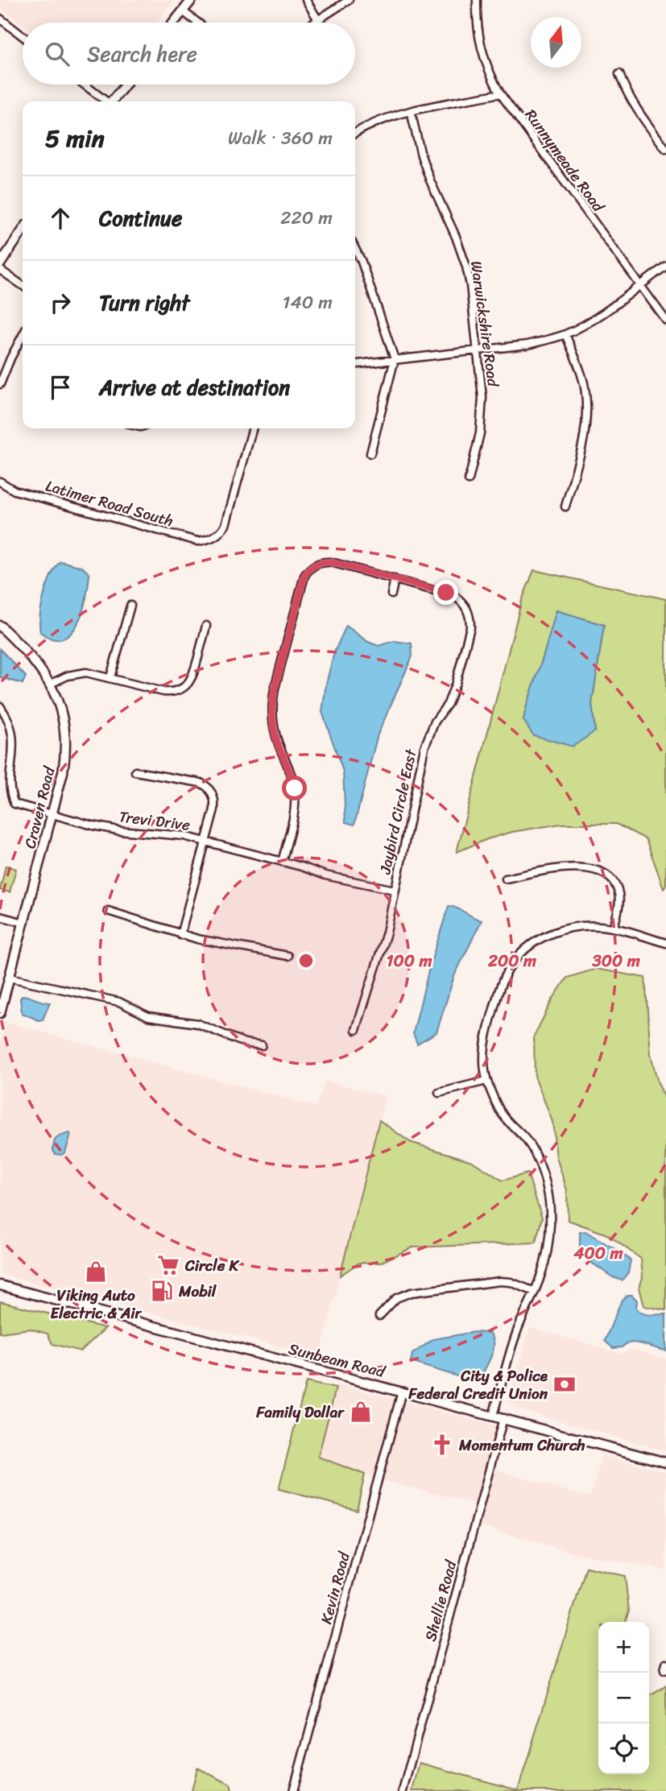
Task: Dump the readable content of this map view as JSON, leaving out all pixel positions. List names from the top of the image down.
{
  "streets": {
    "street": [
      "Runnymeade Road",
      "Warwickshire Road",
      "Latimer Road South",
      "Craven Road",
      "Jaybird Circle East",
      "Trevi Drive",
      "Sunbeam Road",
      "Kevin Road",
      "Shellie Road"
    ]
  },
  "crossings": [
    ["Craven Road", "Trevi Drive"],
    ["Jaybird Circle East", "Trevi Drive"],
    ["Sunbeam Road", "Kevin Road"],
    ["Sunbeam Road", "Shellie Road"]
  ],
  "places": {
    "supermarket": ["Circle K"],
    "shop": ["Viking Auto Electric & Air", "Family Dollar"],
    "fuel station": ["Mobil"],
    "bank": ["City & Police Federal Credit Union"],
    "church": ["Momentum Church"]
  },
  "north": "top",
  "page": {
    "search": "Search here",
    "heading": ["5 min", "Walk · 360 m"],
    "list": [
      ["Continue", "220 m"],
      ["Turn right", "140 m"],
      "Arrive at destination"
    ],
    "map_buttons": ["+", "−"]
  },
  "rings": [
    "100 m",
    "200 m",
    "300 m",
    "400 m"
  ]
}
